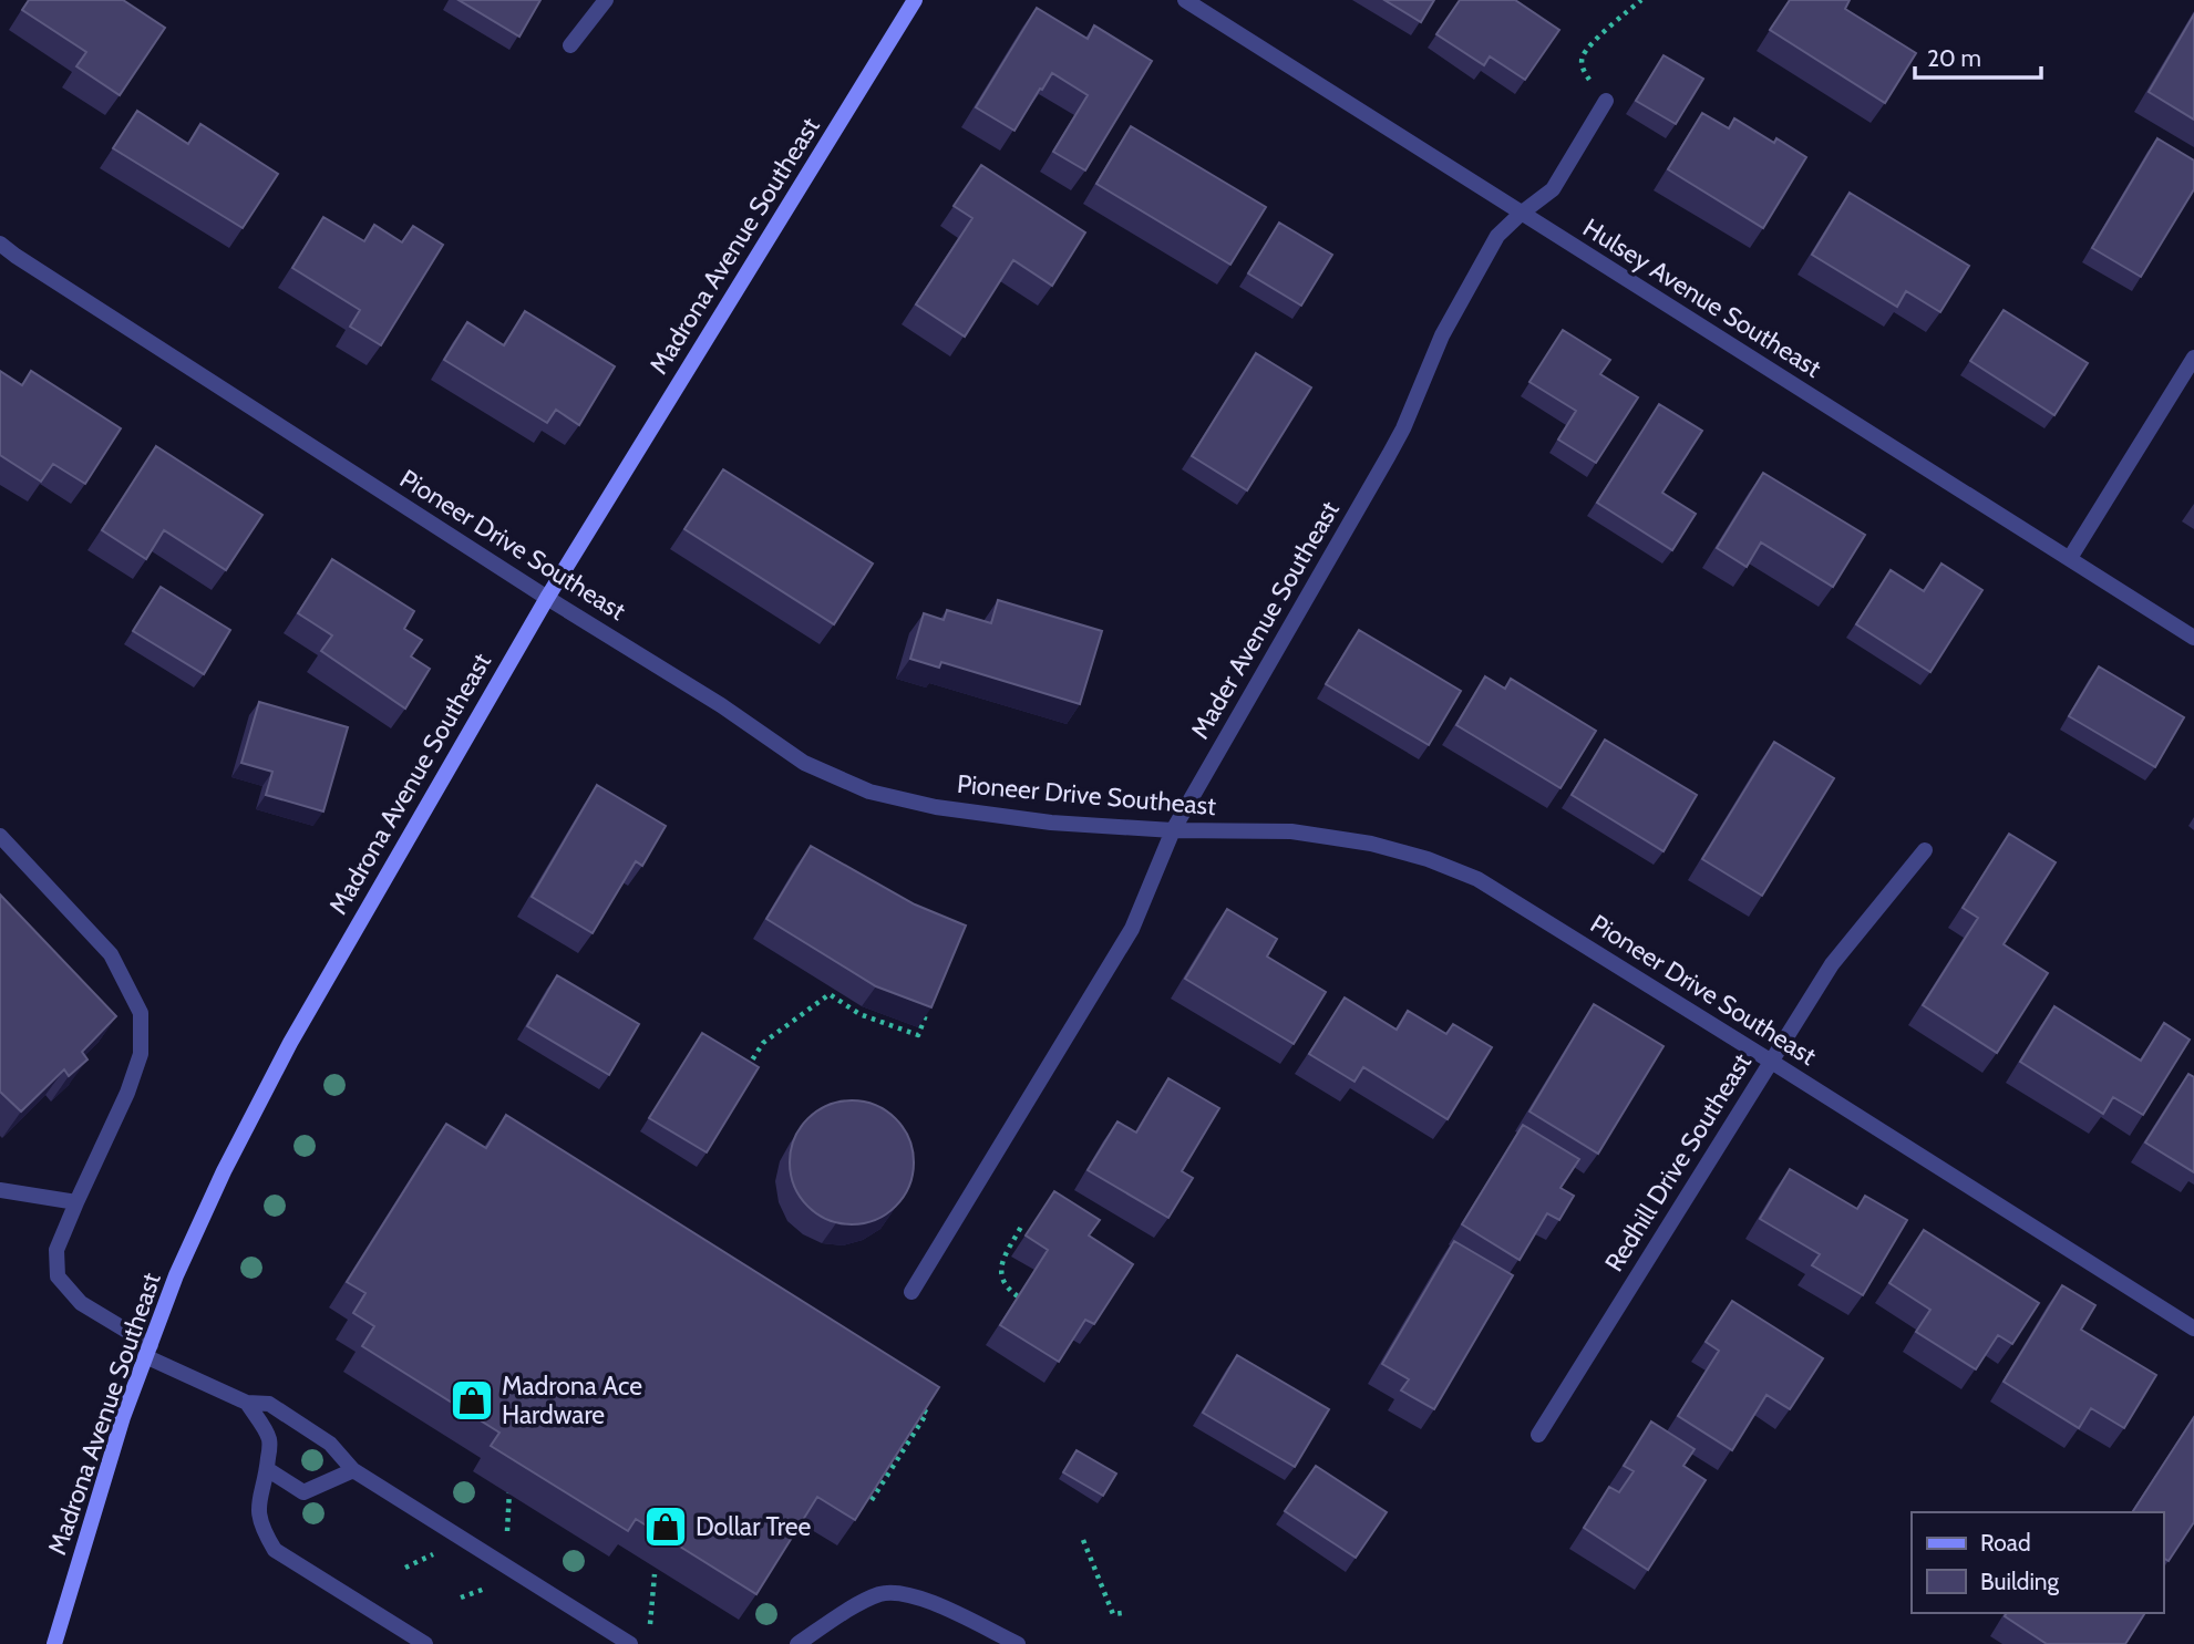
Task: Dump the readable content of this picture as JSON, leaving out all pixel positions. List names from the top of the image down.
{
  "streets": {
    "main road": ["Madrona Avenue Southeast"],
    "street": [
      "Hulsey Avenue Southeast",
      "Pioneer Drive Southeast",
      "Mader Avenue Southeast",
      "Redhill Drive Southeast"
    ]
  },
  "crossings": [
    ["Madrona Avenue Southeast", "Pioneer Drive Southeast"],
    ["Hulsey Avenue Southeast", "Mader Avenue Southeast"],
    ["Pioneer Drive Southeast", "Mader Avenue Southeast"],
    ["Pioneer Drive Southeast", "Redhill Drive Southeast"]
  ],
  "places": {
    "shop": ["Madrona Ace Hardware", "Dollar Tree"]
  },
  "legend": ["Road", "Building"],
  "scale_bar": "20 m"
}
